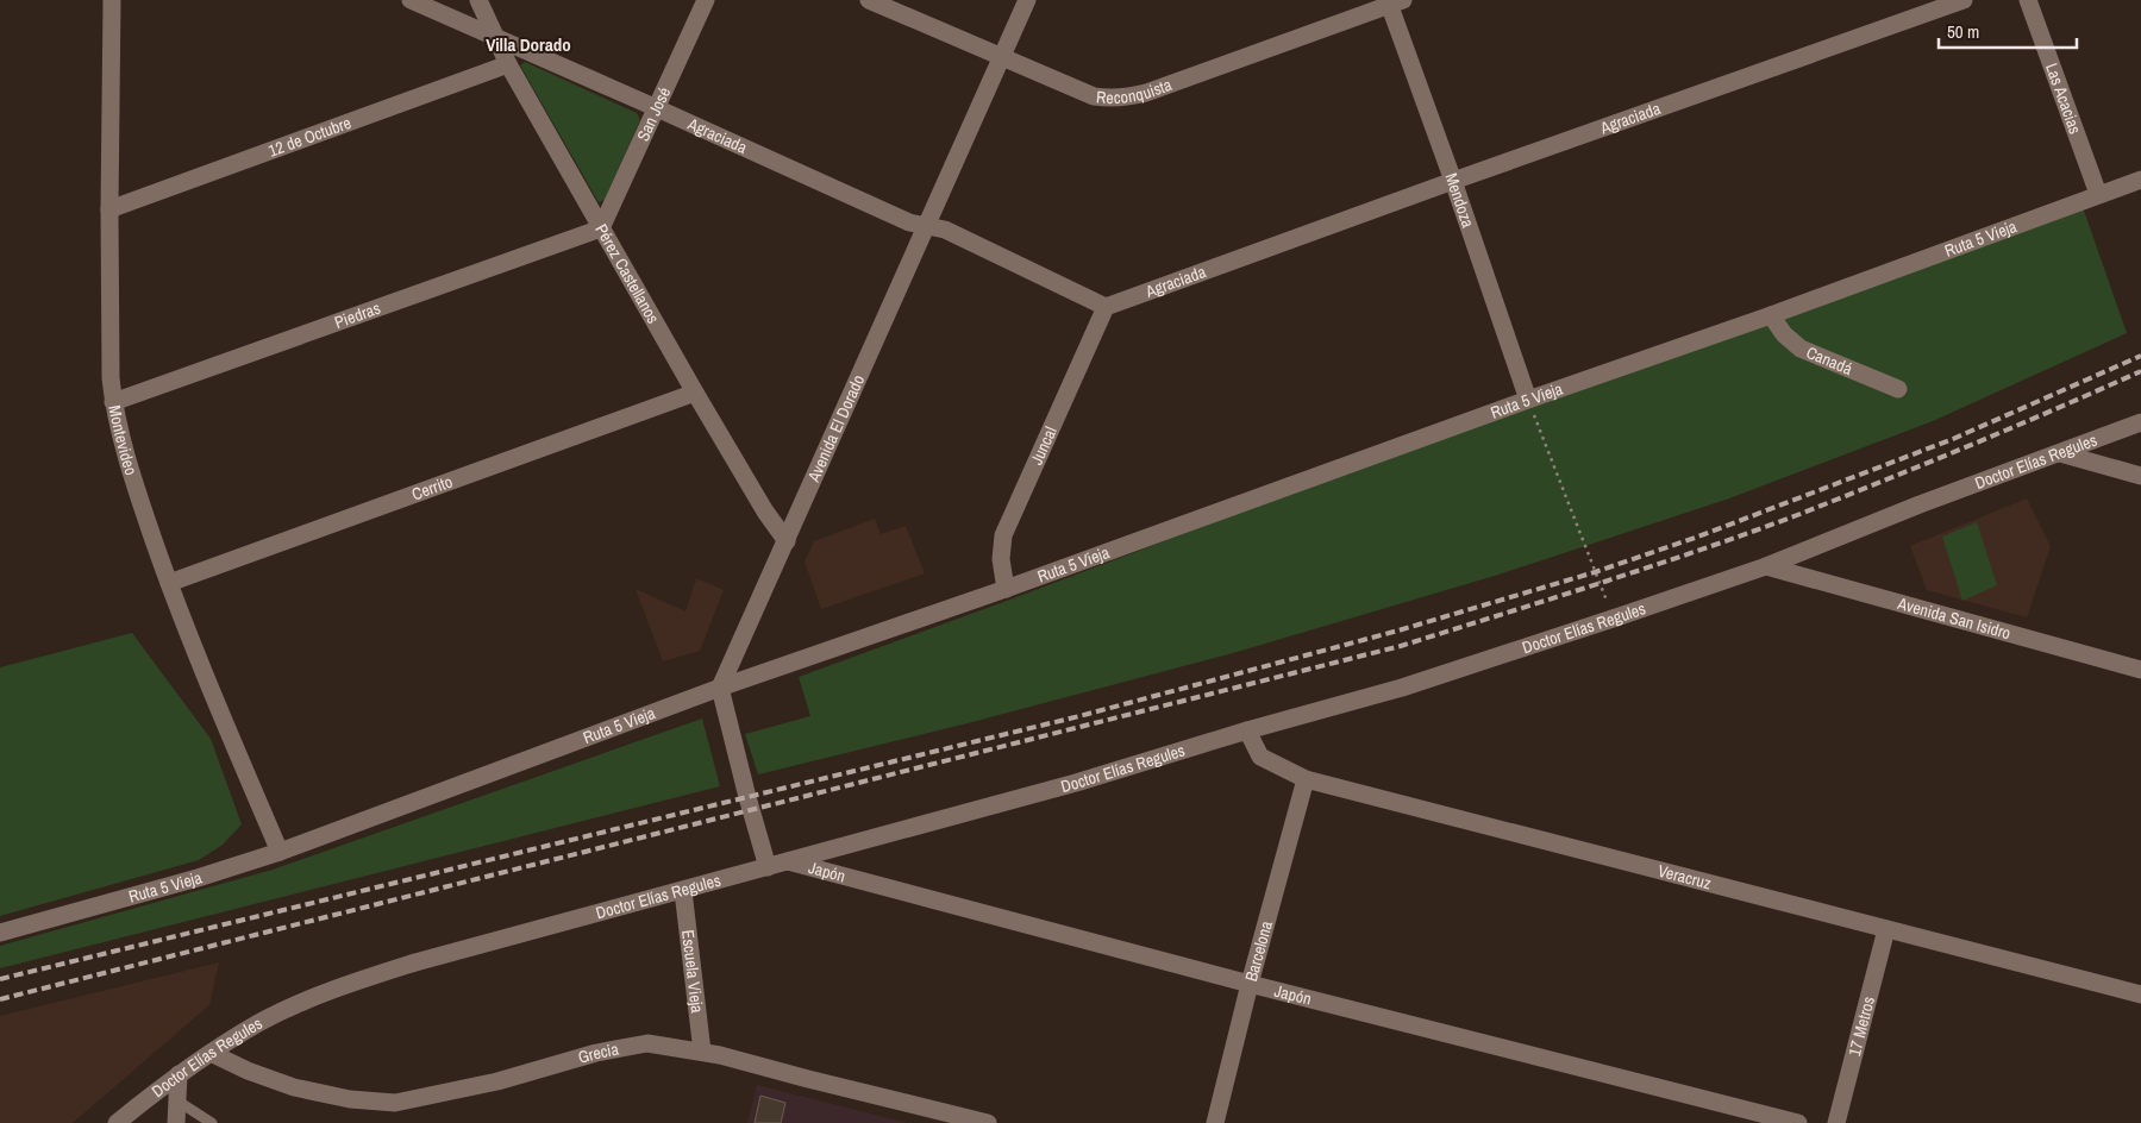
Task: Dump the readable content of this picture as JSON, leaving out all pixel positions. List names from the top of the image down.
{
  "streets": {
    "street": [
      "Reconquista",
      "Las Acacias",
      "San José",
      "Agraciada",
      "12 de Octubre",
      "Mendoza",
      "Ruta 5 Vieja",
      "Pérez Castellanos",
      "Piedras",
      "Canadá",
      "Avenida El Dorado",
      "Montevideo",
      "Juncal",
      "Doctor Elías Regules",
      "Cerrito",
      "Avenida San Isidro",
      "Japón",
      "Veracruz",
      "Barcelona",
      "Escuela Vieja",
      "17 Metros",
      "Grecia"
    ]
  },
  "crossings": [
    ["Reconquista", "Mendoza"],
    ["Reconquista", "Avenida El Dorado"],
    ["Las Acacias", "Ruta 5 Vieja"],
    ["San José", "Agraciada"],
    ["San José", "Pérez Castellanos"],
    ["San José", "Piedras"],
    ["Agraciada", "Mendoza"],
    ["Agraciada", "Pérez Castellanos"],
    ["Agraciada", "Avenida El Dorado"],
    ["Agraciada", "Juncal"],
    ["12 de Octubre", "Pérez Castellanos"],
    ["12 de Octubre", "Montevideo"],
    ["Mendoza", "Ruta 5 Vieja"],
    ["Ruta 5 Vieja", "Canadá"],
    ["Ruta 5 Vieja", "Avenida El Dorado"],
    ["Ruta 5 Vieja", "Montevideo"],
    ["Ruta 5 Vieja", "Juncal"],
    ["Pérez Castellanos", "Piedras"],
    ["Pérez Castellanos", "Avenida El Dorado"],
    ["Pérez Castellanos", "Cerrito"],
    ["Piedras", "Montevideo"],
    ["Montevideo", "Cerrito"],
    ["Doctor Elías Regules", "Avenida San Isidro"],
    ["Doctor Elías Regules", "Japón"],
    ["Doctor Elías Regules", "Veracruz"],
    ["Doctor Elías Regules", "Escuela Vieja"],
    ["Doctor Elías Regules", "Grecia"],
    ["Japón", "Barcelona"],
    ["Veracruz", "Barcelona"],
    ["Veracruz", "17 Metros"],
    ["Escuela Vieja", "Grecia"]
  ],
  "districts": ["Villa Dorado"],
  "scale_bar": "50 m"
}
